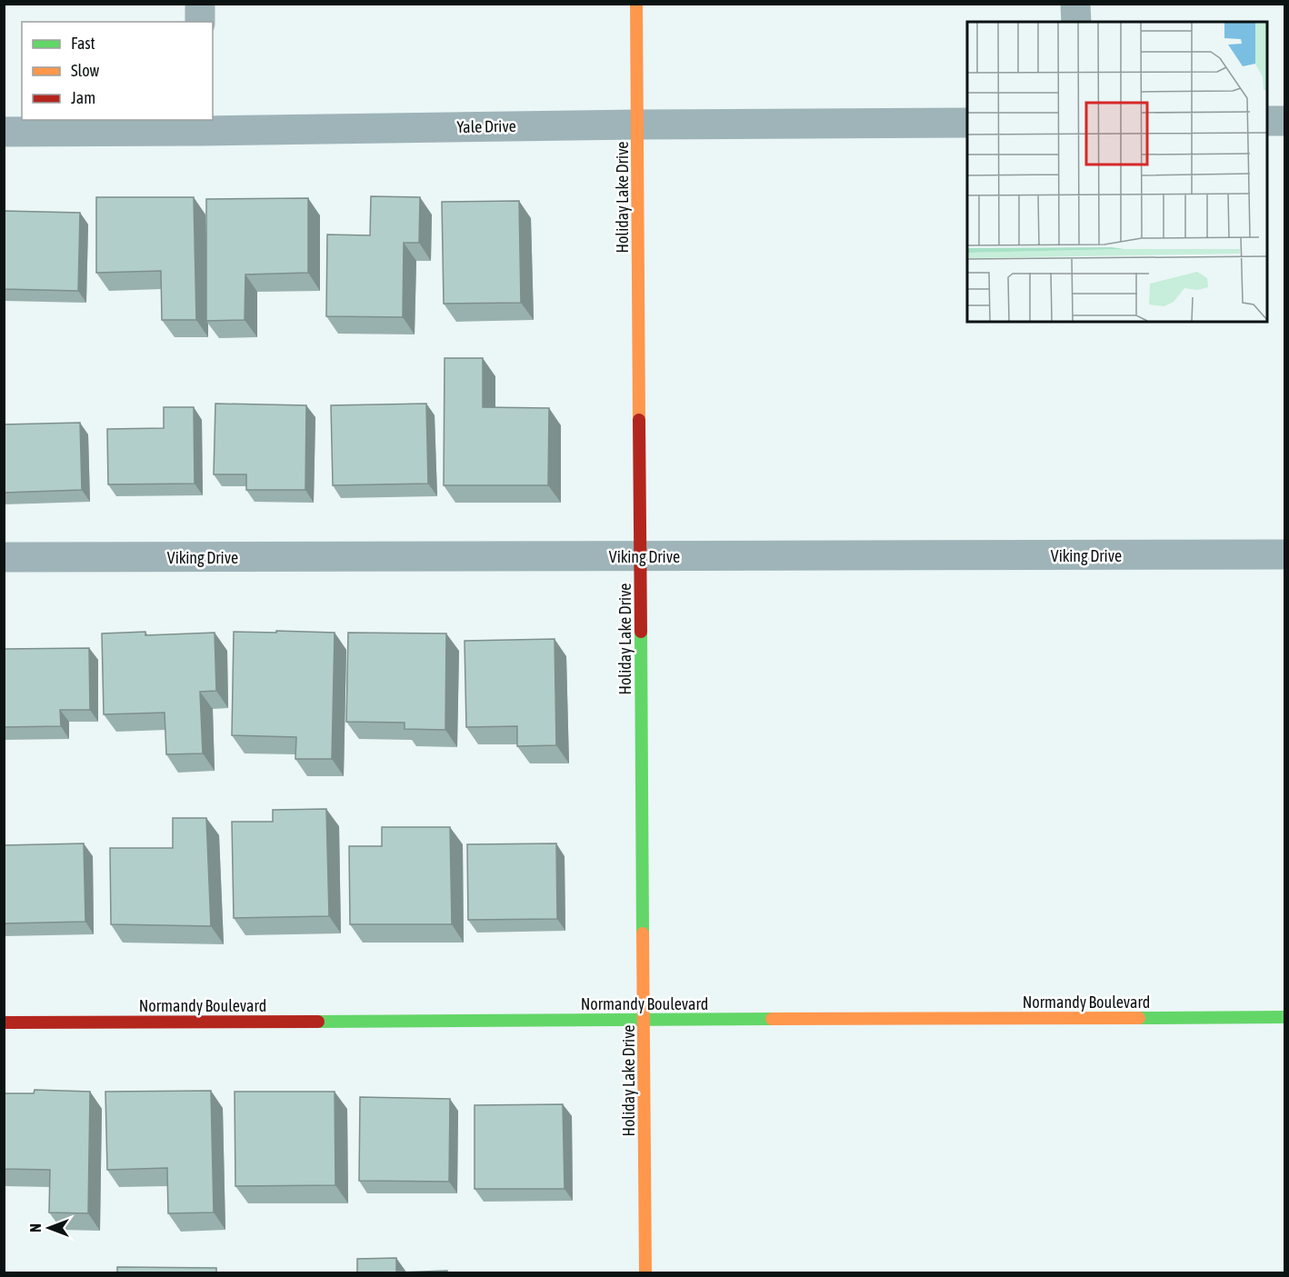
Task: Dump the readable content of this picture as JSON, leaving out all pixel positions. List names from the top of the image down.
{
  "streets": {
    "street": [
      "Yale Drive",
      "Holiday Lake Drive",
      "Viking Drive",
      "Normandy Boulevard"
    ]
  },
  "crossings": [
    ["Yale Drive", "Holiday Lake Drive"],
    ["Holiday Lake Drive", "Viking Drive"],
    ["Holiday Lake Drive", "Normandy Boulevard"]
  ],
  "legend": ["Fast", "Slow", "Jam"],
  "north": "left"
}
